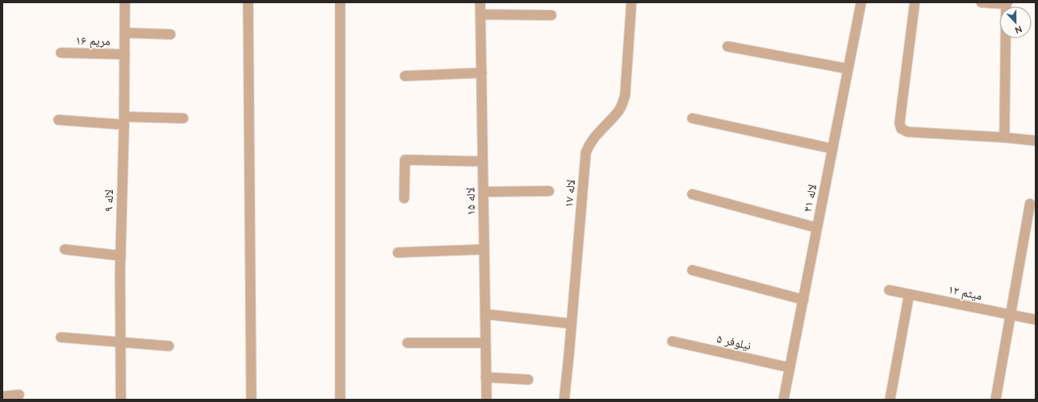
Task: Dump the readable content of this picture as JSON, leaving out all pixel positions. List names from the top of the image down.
{
  "streets": {
    "street": [
      "مریم ۱۶",
      "لاله ۱۷",
      "لاله ۲۱",
      "لاله ۹",
      "لاله ۱۵",
      "میثم ۱۲",
      "نیلوفر ۵"
    ]
  },
  "crossings": [
    ["مریم ۱۶", "لاله ۹"],
    ["لاله ۲۱", "نیلوفر ۵"]
  ],
  "north": "bottom"
}
